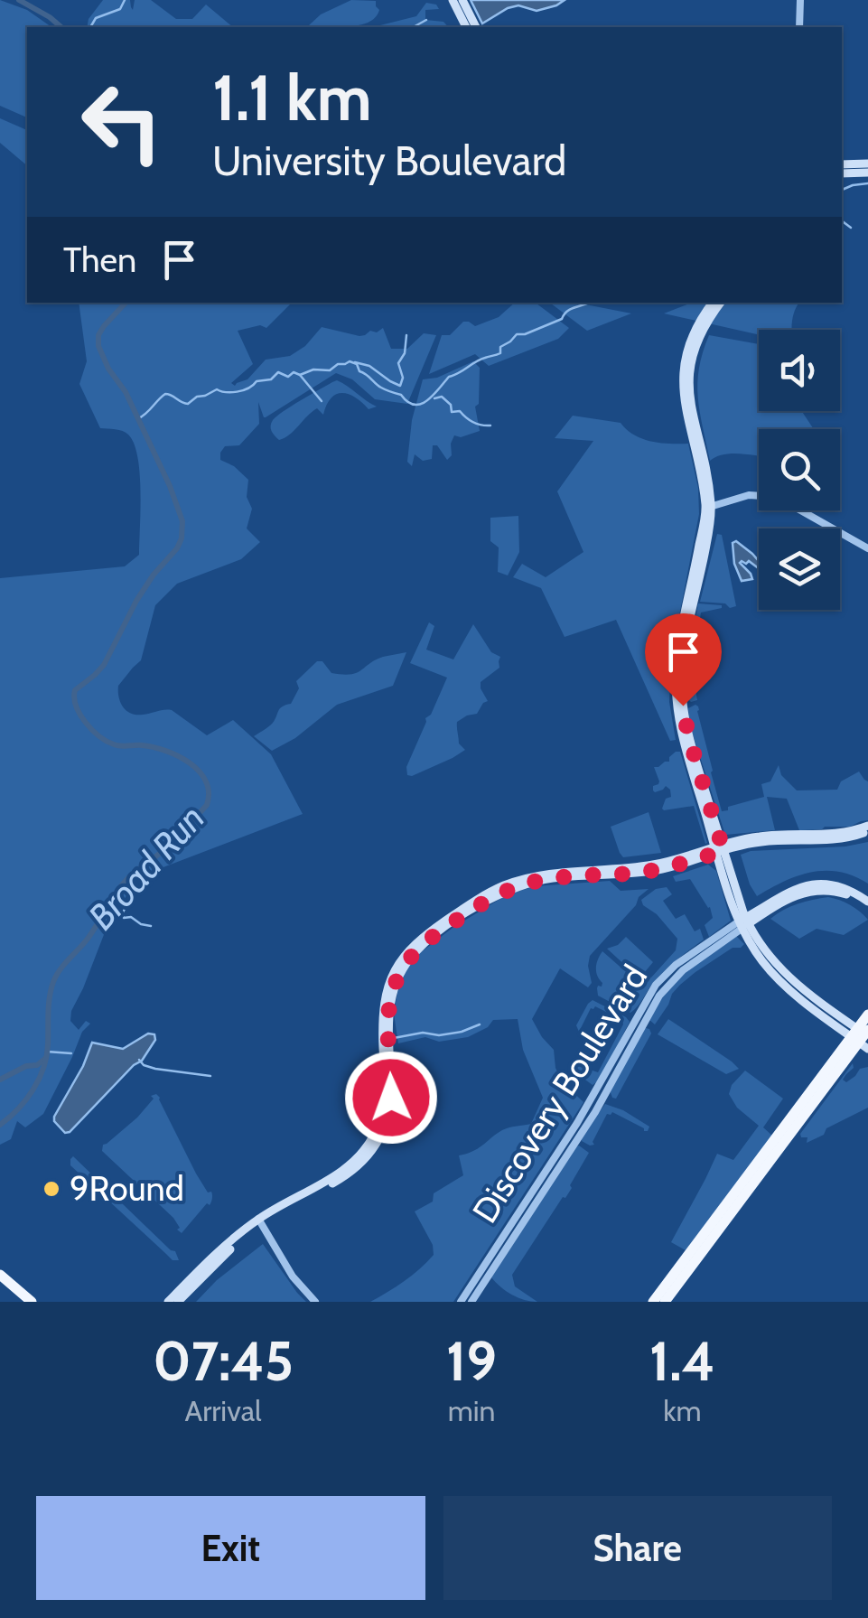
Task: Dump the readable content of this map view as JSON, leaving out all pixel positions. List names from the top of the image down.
{
  "streets": {
    "main road": ["Discovery Boulevard"]
  },
  "water": ["Broad Run"],
  "places": ["9Round"],
  "page": {
    "turn": ["1.1 km", "University Boulevard"],
    "then": "Then",
    "eta": [
      "07:45",
      "Arrival",
      "19",
      "min",
      "1.4",
      "km"
    ],
    "buttons": ["Exit", "Share"]
  }
}
